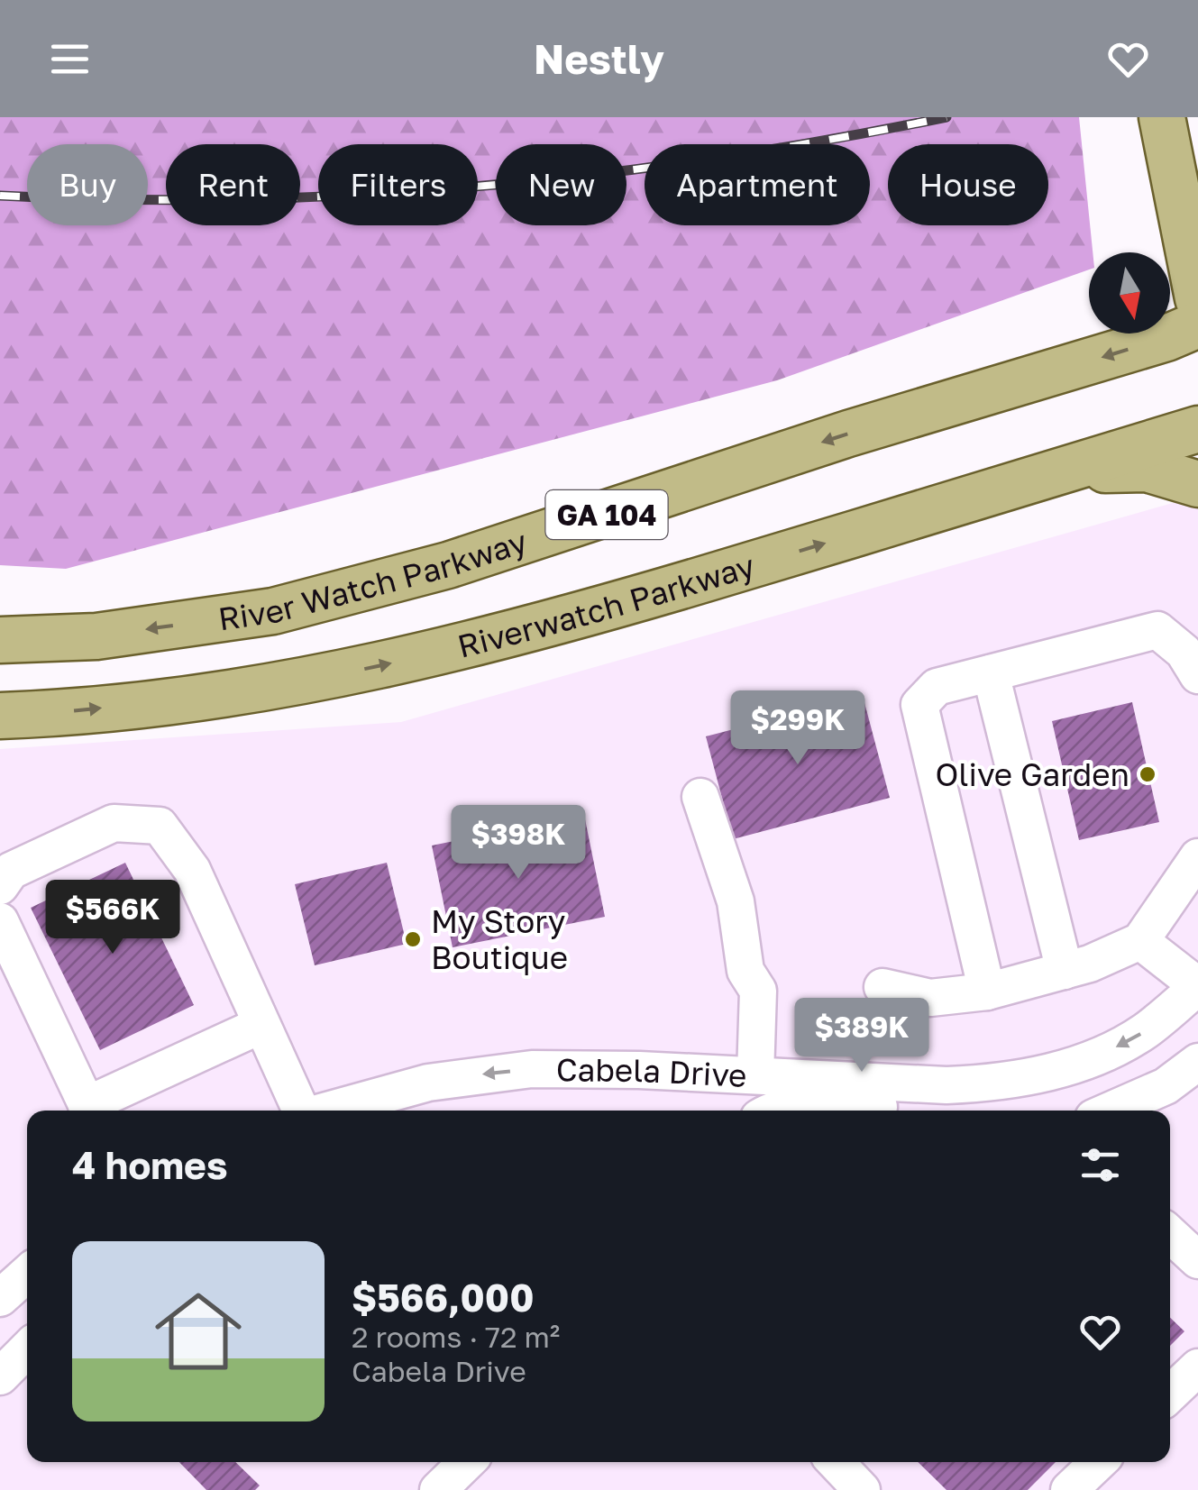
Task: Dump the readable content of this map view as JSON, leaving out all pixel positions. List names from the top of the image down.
{
  "streets": {
    "main road": ["GA 104", "River Watch Parkway", "Riverwatch Parkway"],
    "street": ["Cabela Drive"]
  },
  "one_way": ["River Watch Parkway", "Riverwatch Parkway"],
  "places": ["Olive Garden", "My Story Boutique"],
  "north": "bottom",
  "page": {
    "header": "Nestly",
    "chip": [
      "Buy",
      "Rent",
      "Filters",
      "New",
      "Apartment",
      "House"
    ],
    "price": [
      "$299K",
      "$398K",
      "$566K",
      "$389K"
    ],
    "heading": "4 homes",
    "list": [
      {
        "name": "$566,000",
        "note": "2 rooms · 72 m² · Cabela Drive"
      }
    ]
  }
}
